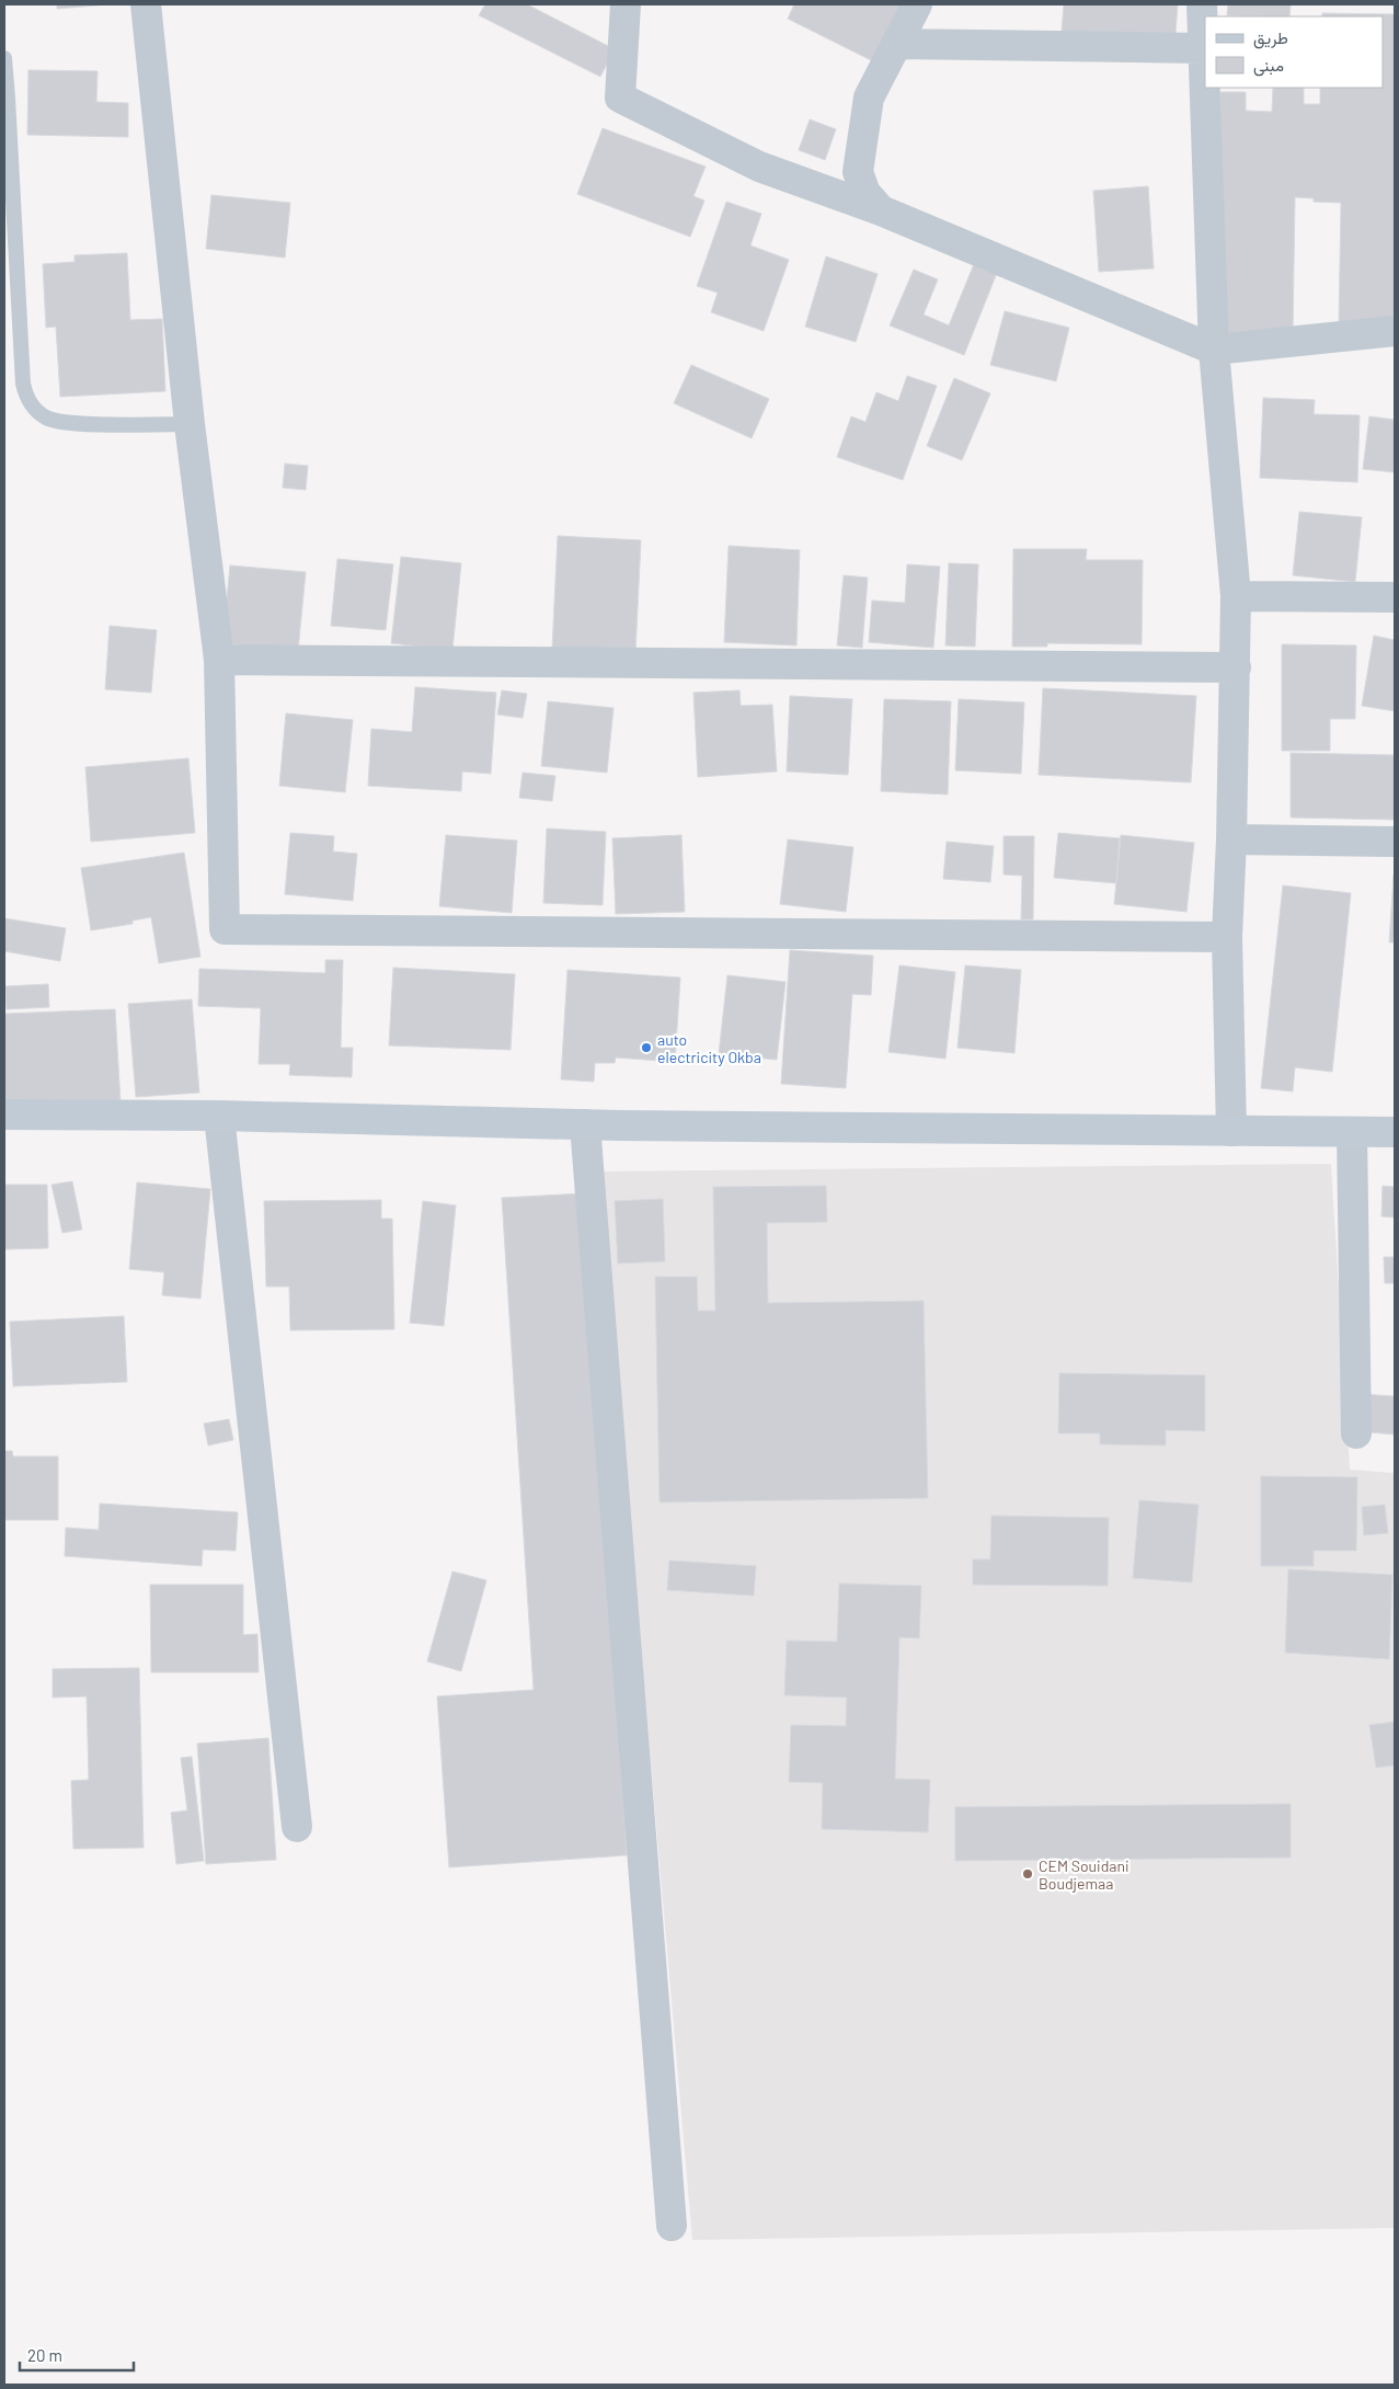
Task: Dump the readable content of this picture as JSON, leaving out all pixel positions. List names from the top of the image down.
{
  "places": ["auto electricity Okba", "CEM Souidani Boudjemaa"],
  "legend": ["طريق", "مبنى"],
  "scale_bar": "20 m"
}
